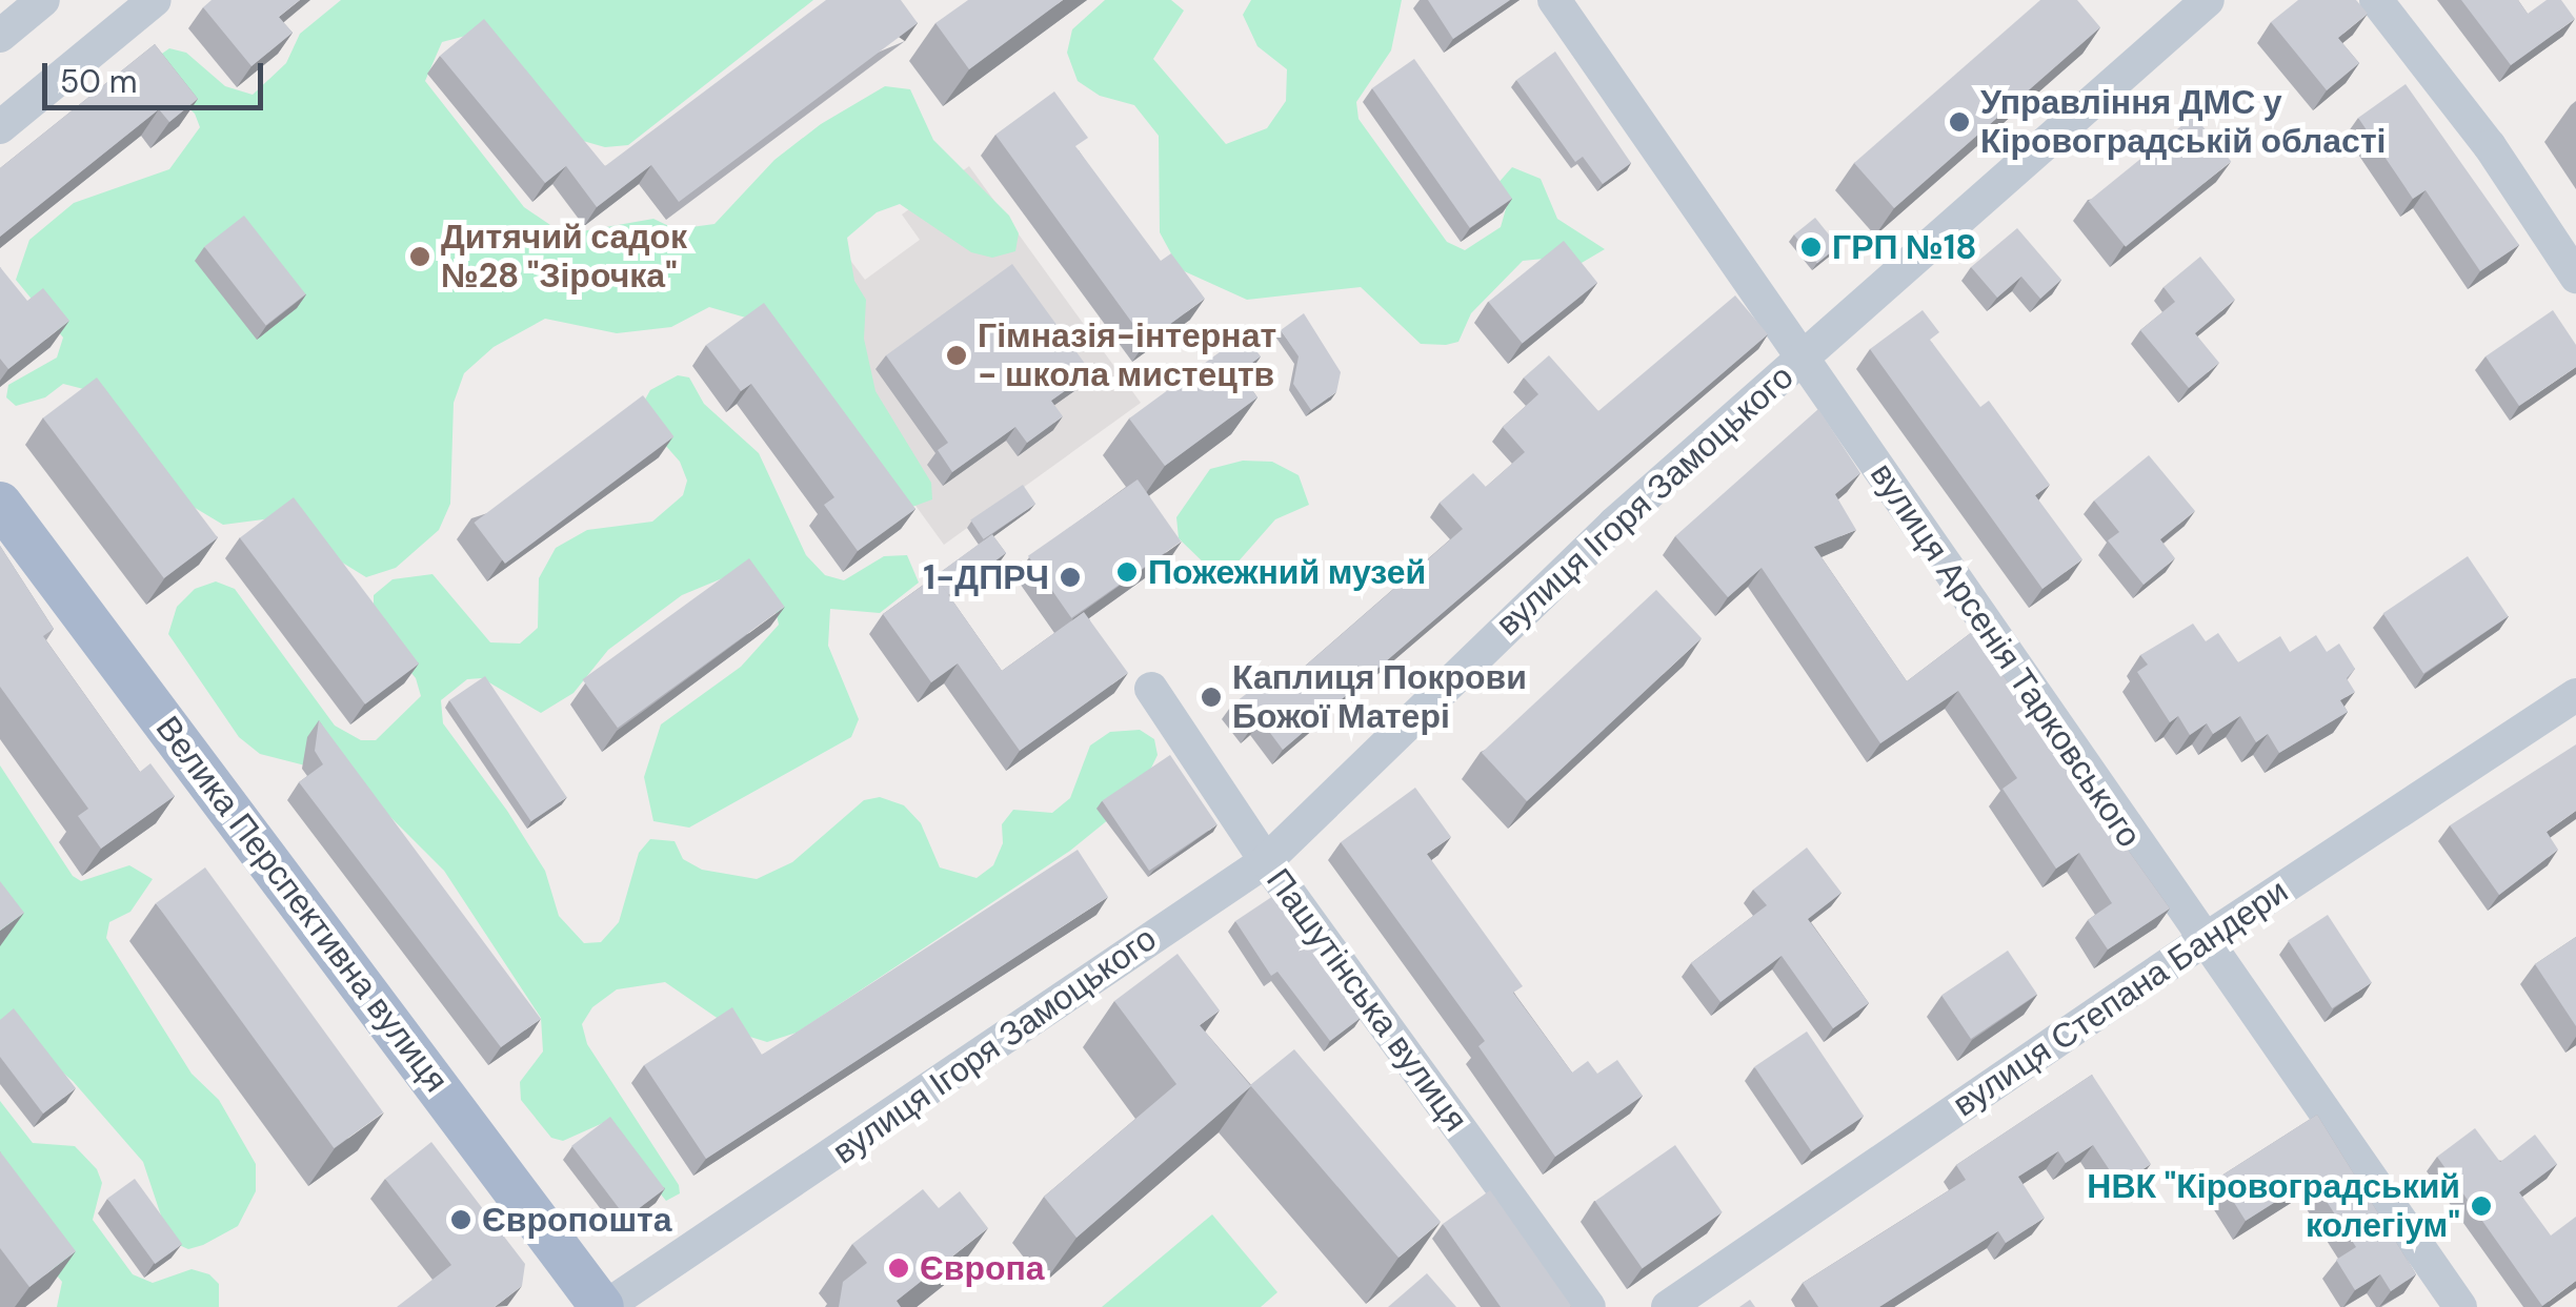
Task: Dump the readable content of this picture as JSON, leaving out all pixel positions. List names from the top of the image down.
{
  "streets": {
    "main road": ["Велика Перспективна вулиця"],
    "street": [
      "вулиця Ігоря Замоцького",
      "вулиця Арсенія Тарковського",
      "вулиця Степана Бандери",
      "Пашутінська вулиця"
    ]
  },
  "crossings": [
    ["вулиця Ігоря Замоцького", "вулиця Арсенія Тарковського"],
    ["вулиця Ігоря Замоцького", "Велика Перспективна вулиця"],
    ["вулиця Ігоря Замоцького", "Пашутінська вулиця"],
    ["вулиця Арсенія Тарковського", "вулиця Степана Бандери"]
  ],
  "places": [
    "Управління ДМС у Кіровоградській області",
    "ГРП №18",
    "Дитячий садок №28 \"Зірочка\"",
    "Гімназія-інтернат - школа мистецтв",
    "Пожежний музей",
    "1-ДПРЧ",
    "Каплиця Покрови Божої Матері",
    "НВК \"Кіровоградський колегіум\"",
    "Європошта",
    "Європа"
  ],
  "scale_bar": "50 m"
}
